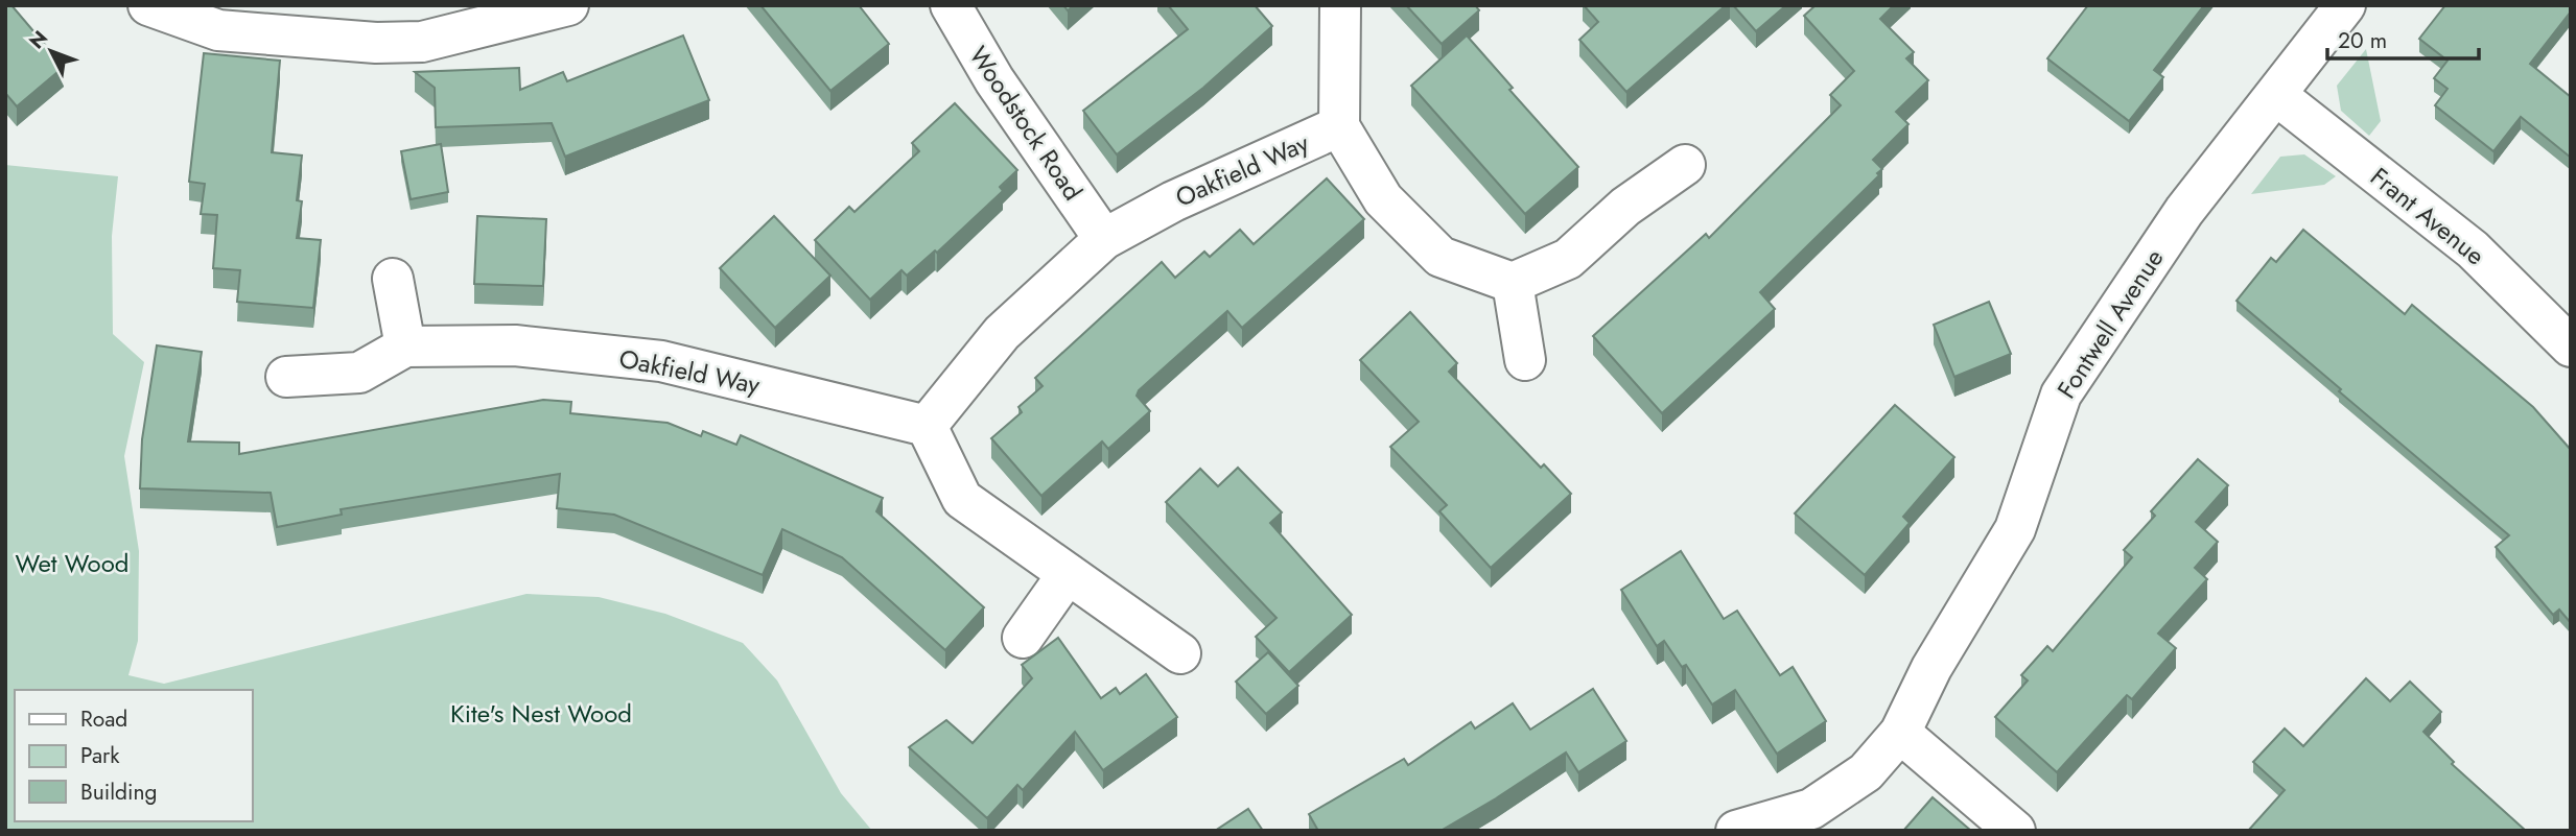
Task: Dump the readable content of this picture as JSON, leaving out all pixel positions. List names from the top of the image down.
{
  "streets": {
    "street": [
      "Woodstock Road",
      "Oakfield Way",
      "Frant Avenue",
      "Fontwell Avenue"
    ]
  },
  "crossings": [
    ["Woodstock Road", "Oakfield Way"],
    ["Frant Avenue", "Fontwell Avenue"]
  ],
  "parks": ["Wet Wood", "Kite's Nest Wood"],
  "legend": ["Road", "Park", "Building"],
  "scale_bar": "20 m",
  "north": "top left"
}
